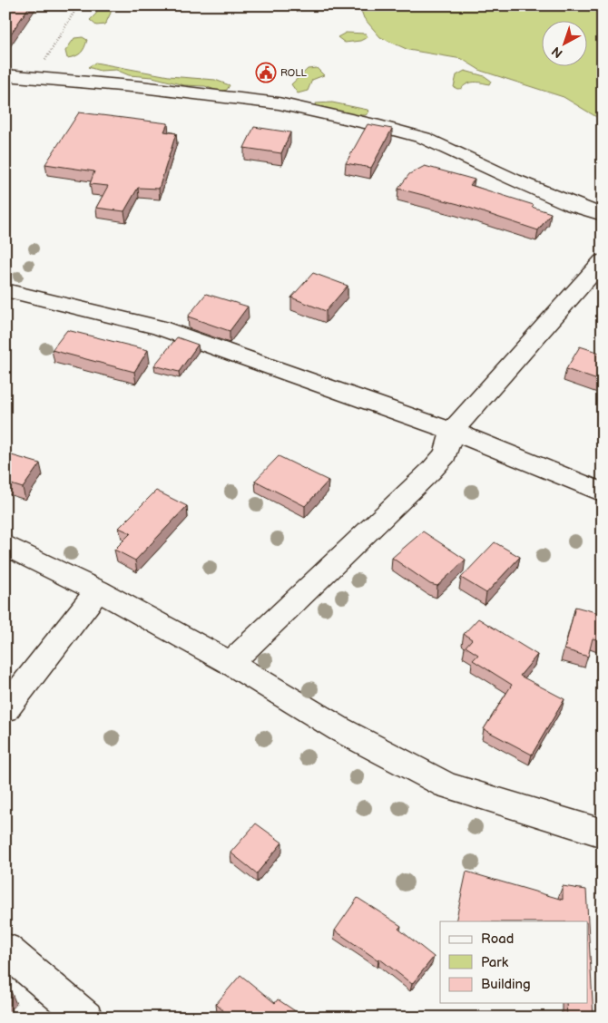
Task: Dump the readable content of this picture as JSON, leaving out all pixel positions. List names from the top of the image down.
{
  "places": {
    "public building": ["ROLL"]
  },
  "legend": ["Road", "Park", "Building"],
  "north": "bottom left"
}
